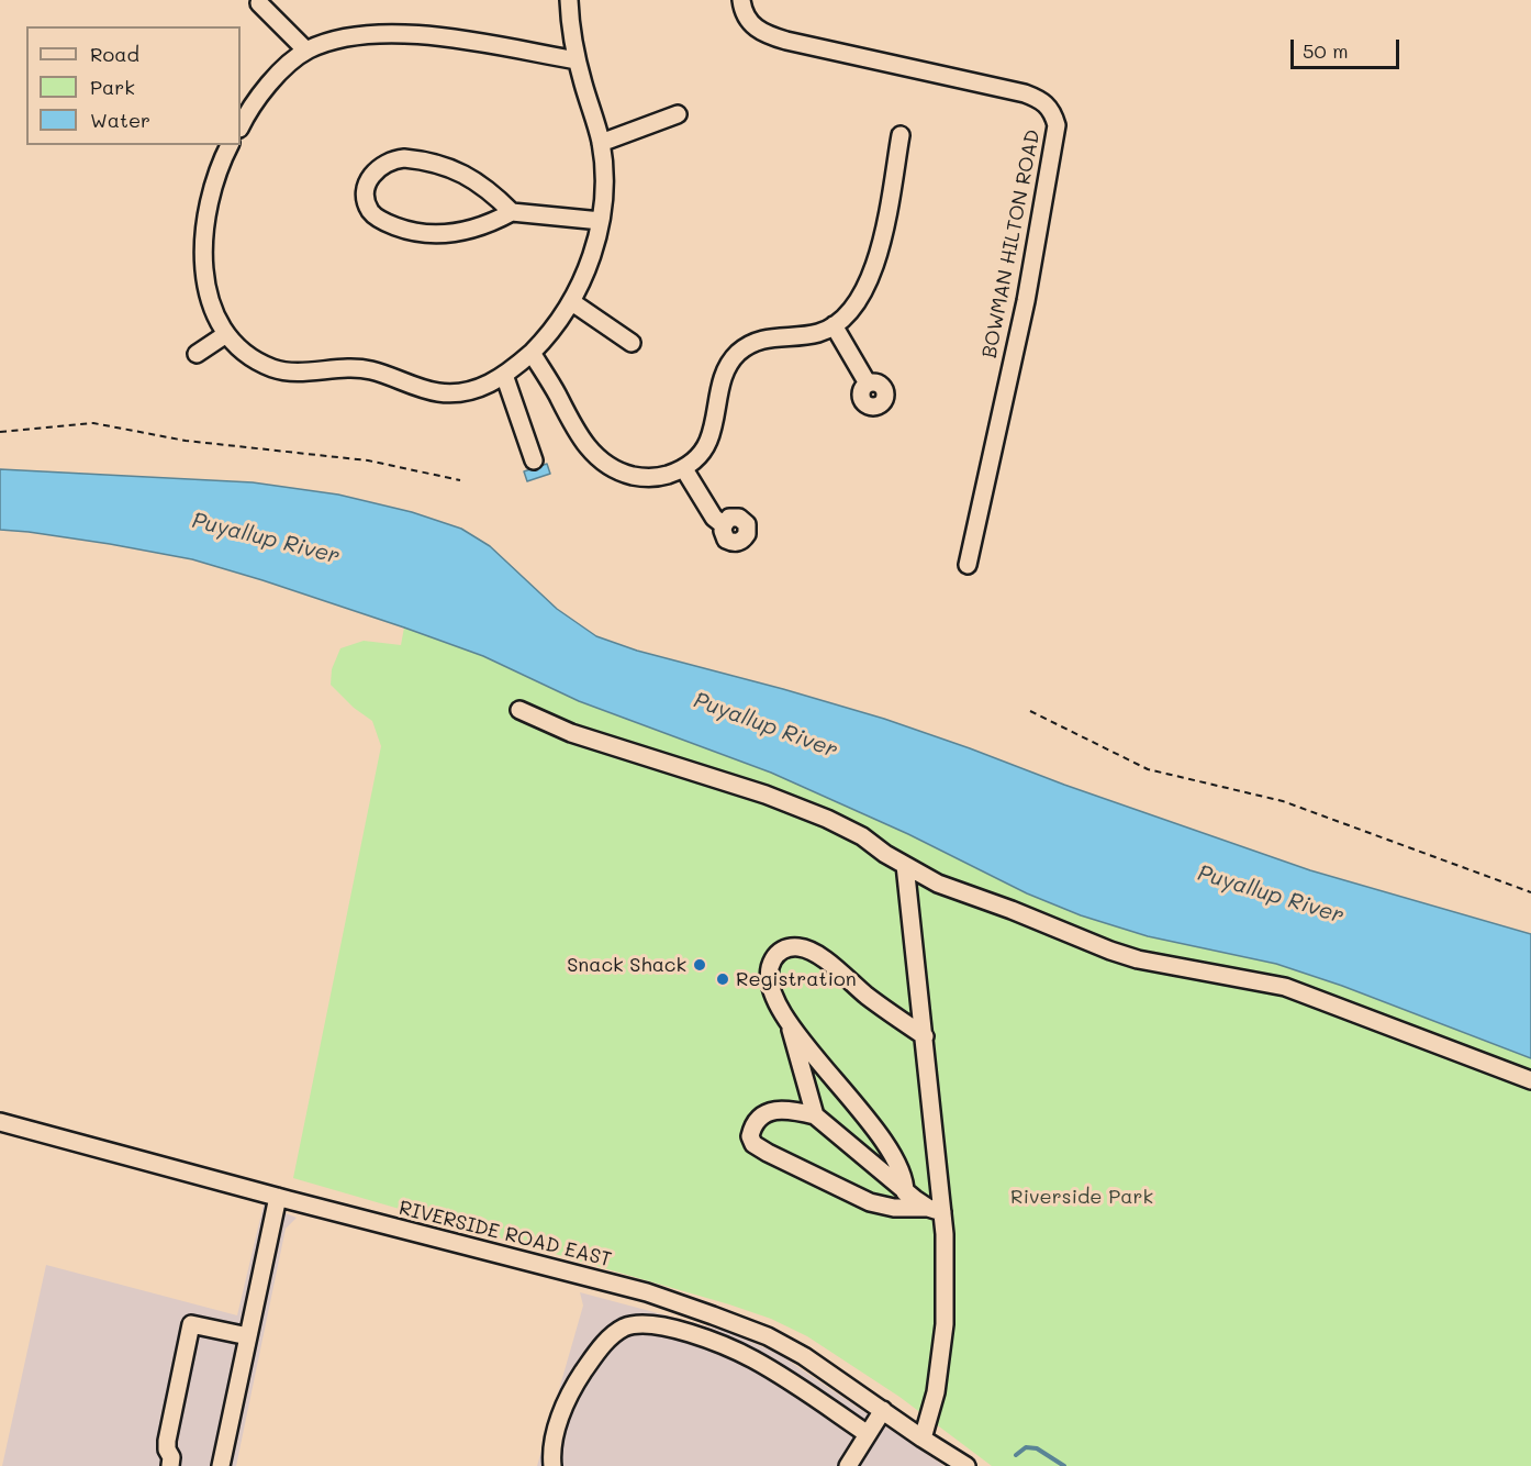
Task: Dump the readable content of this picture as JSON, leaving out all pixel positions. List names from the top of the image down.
{
  "streets": {
    "street": ["BOWMAN HILTON ROAD", "RIVERSIDE ROAD EAST"]
  },
  "water": ["Puyallup River"],
  "parks": ["Riverside Park"],
  "places": ["Snack Shack", "Registration"],
  "legend": ["Road", "Park", "Water"],
  "scale_bar": "50 m"
}
